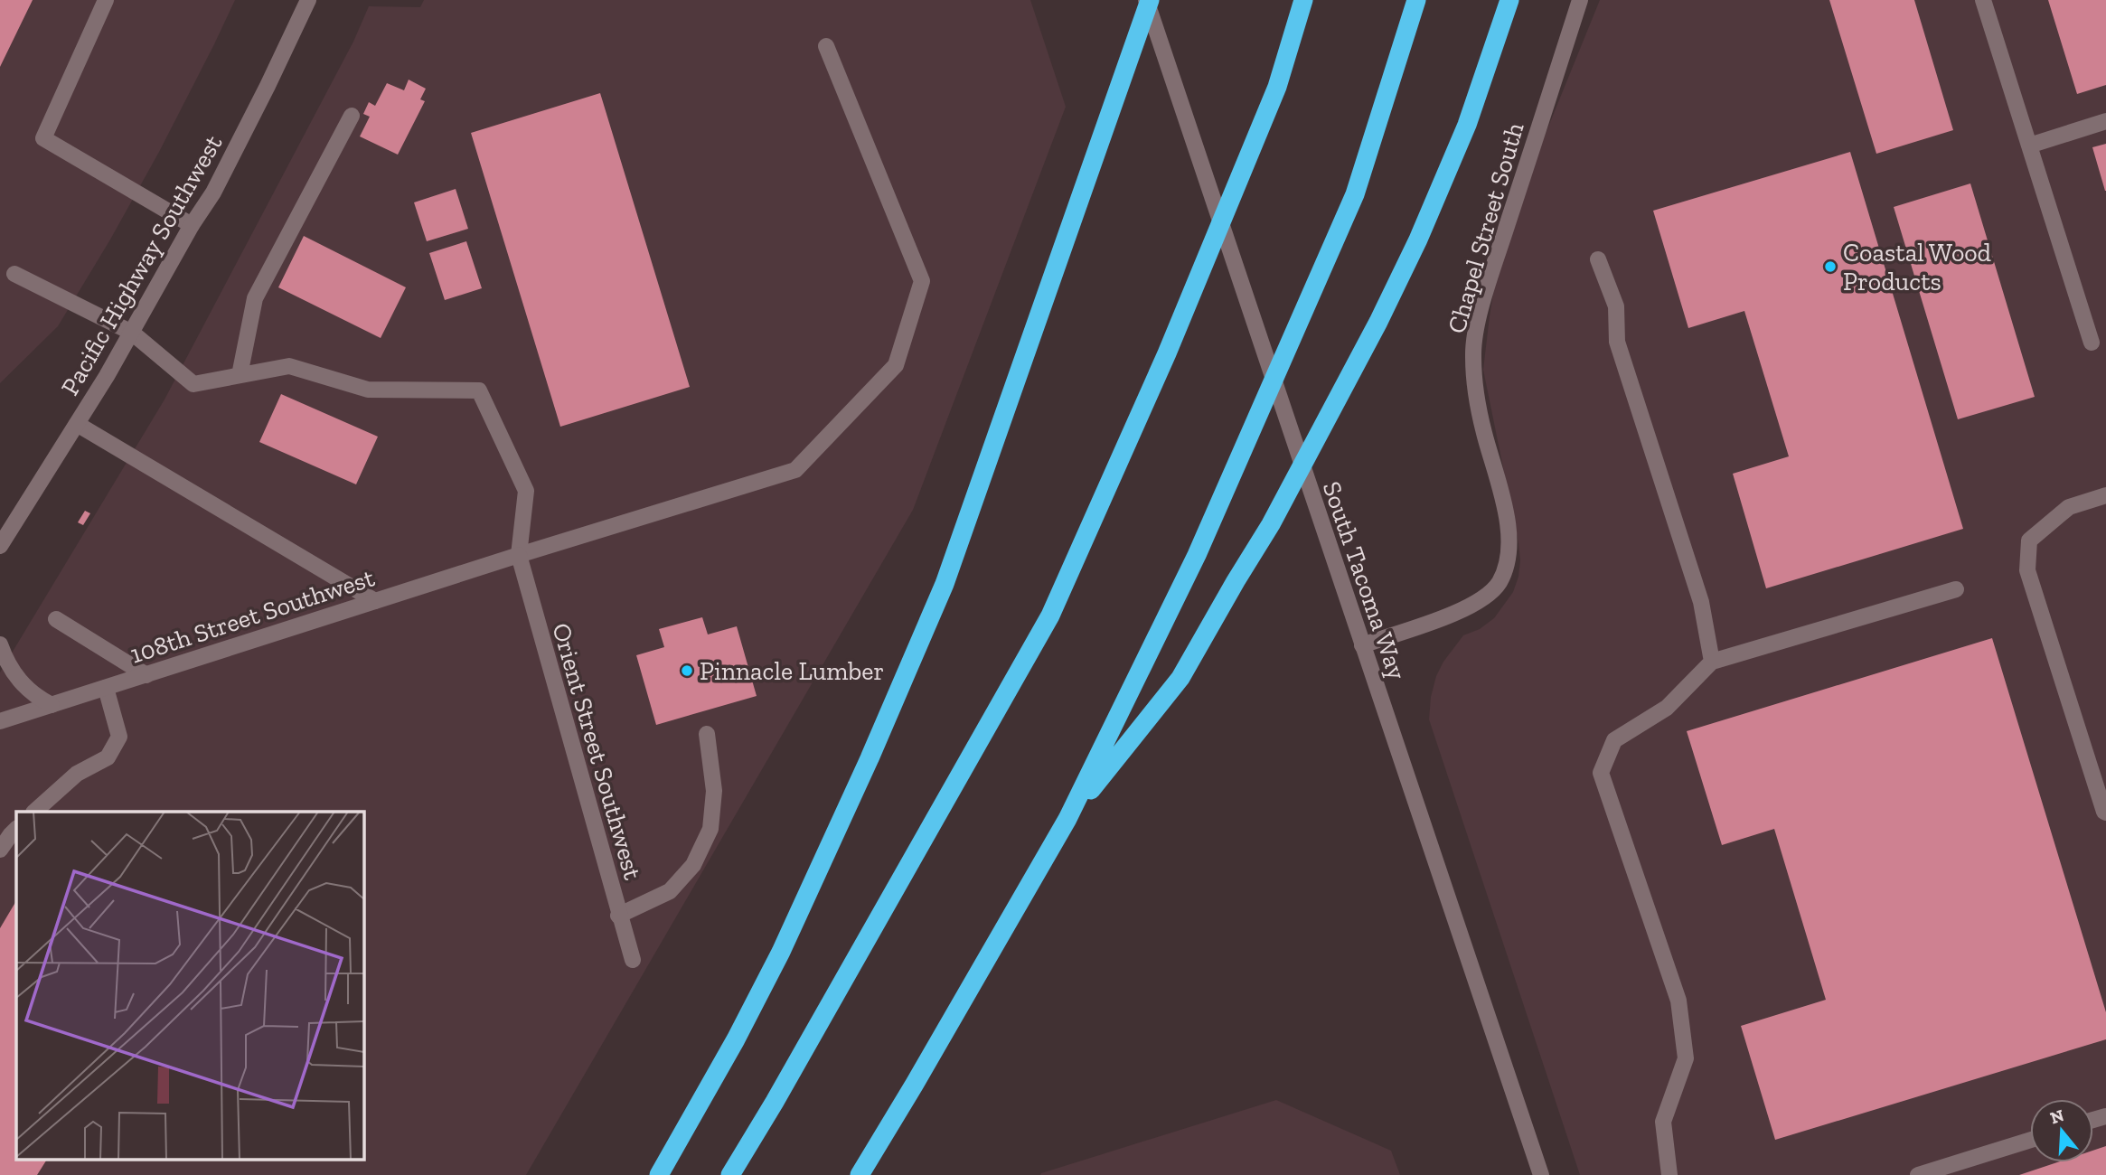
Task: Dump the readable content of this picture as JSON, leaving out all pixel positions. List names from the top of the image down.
{
  "streets": {
    "street": [
      "Chapel Street South",
      "Pacific Highway Southwest",
      "South Tacoma Way",
      "108th Street Southwest",
      "Orient Street Southwest"
    ]
  },
  "crossings": [
    ["Chapel Street South", "South Tacoma Way"],
    ["108th Street Southwest", "Orient Street Southwest"]
  ],
  "places": ["Coastal Wood Products", "Pinnacle Lumber"],
  "north": "top"
}
